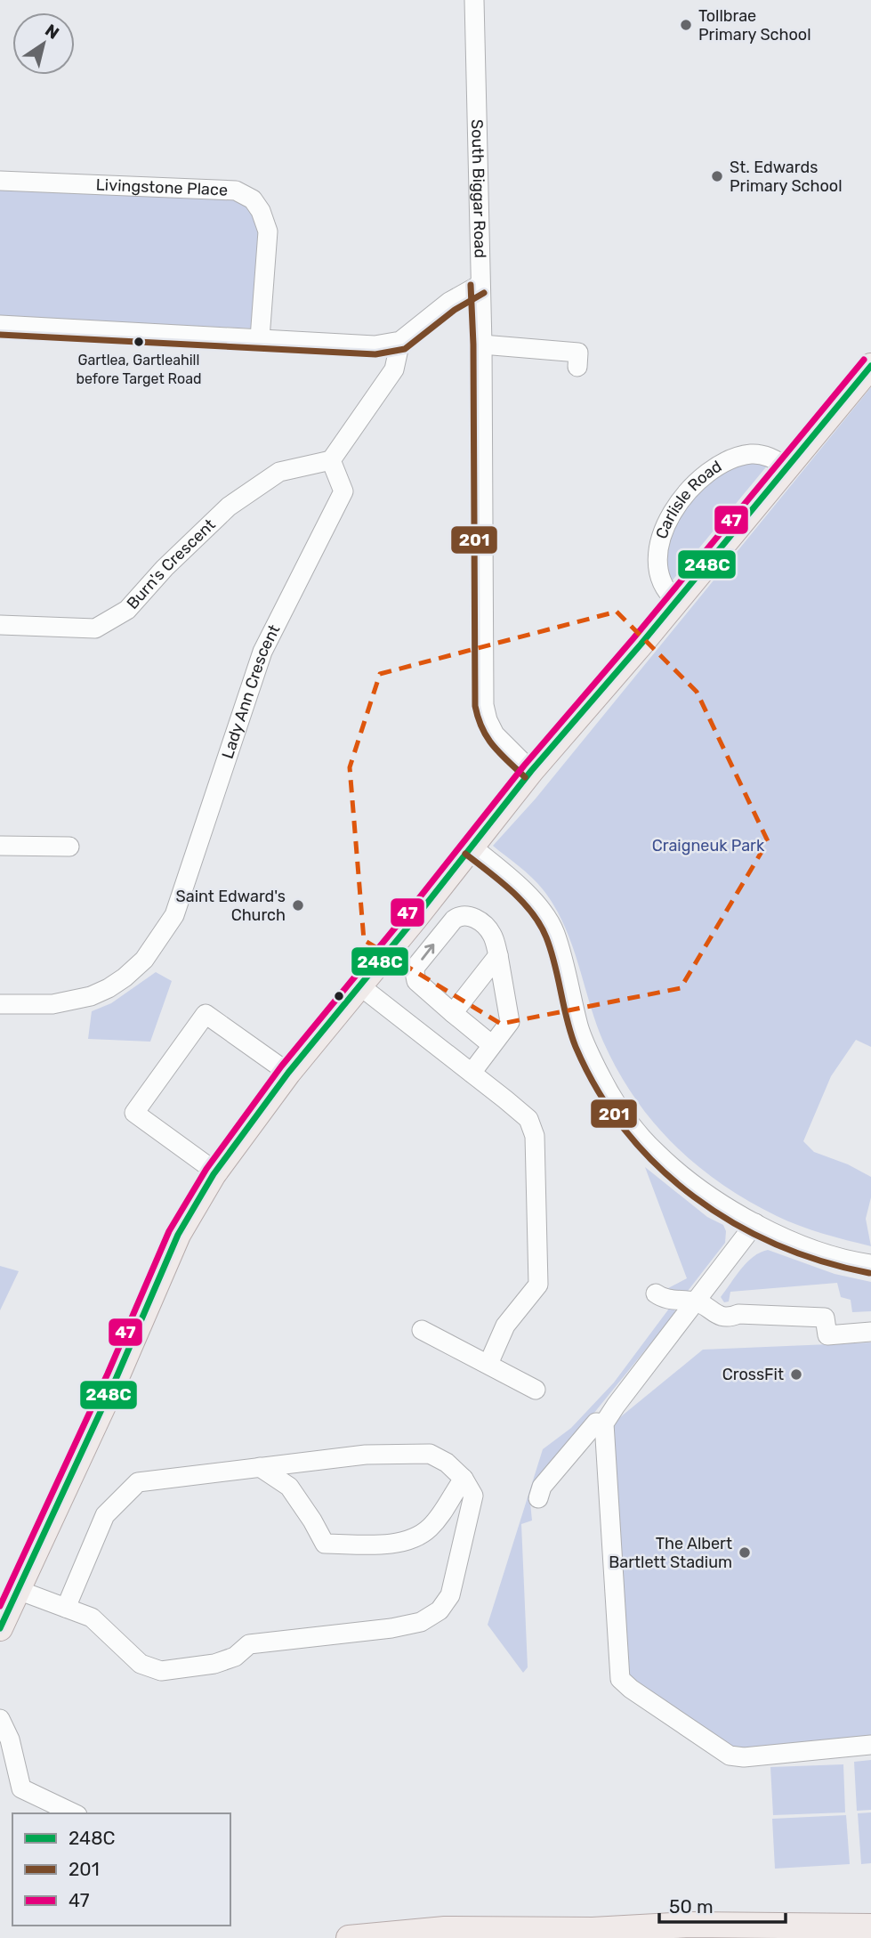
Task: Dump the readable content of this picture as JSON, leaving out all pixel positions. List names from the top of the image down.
{
  "streets": {
    "street": [
      "Livingstone Place",
      "South Biggar Road",
      "Carlisle Road",
      "Burn's Crescent",
      "Lady Ann Crescent"
    ]
  },
  "crossings": [
    ["Burn's Crescent", "Lady Ann Crescent"]
  ],
  "parks": ["Craigneuk Park"],
  "places": [
    "Tollbrae Primary School",
    "St. Edwards Primary School",
    "Gartlea, Gartleahill before Target Road",
    "Saint Edward's Church",
    "CrossFit",
    "The Albert Bartlett Stadium"
  ],
  "lines": ["transit line 201", "transit line 47", "transit line 248C"],
  "legend": ["248C", "201", "47"],
  "scale_bar": "50 m",
  "north": "top right"
}
